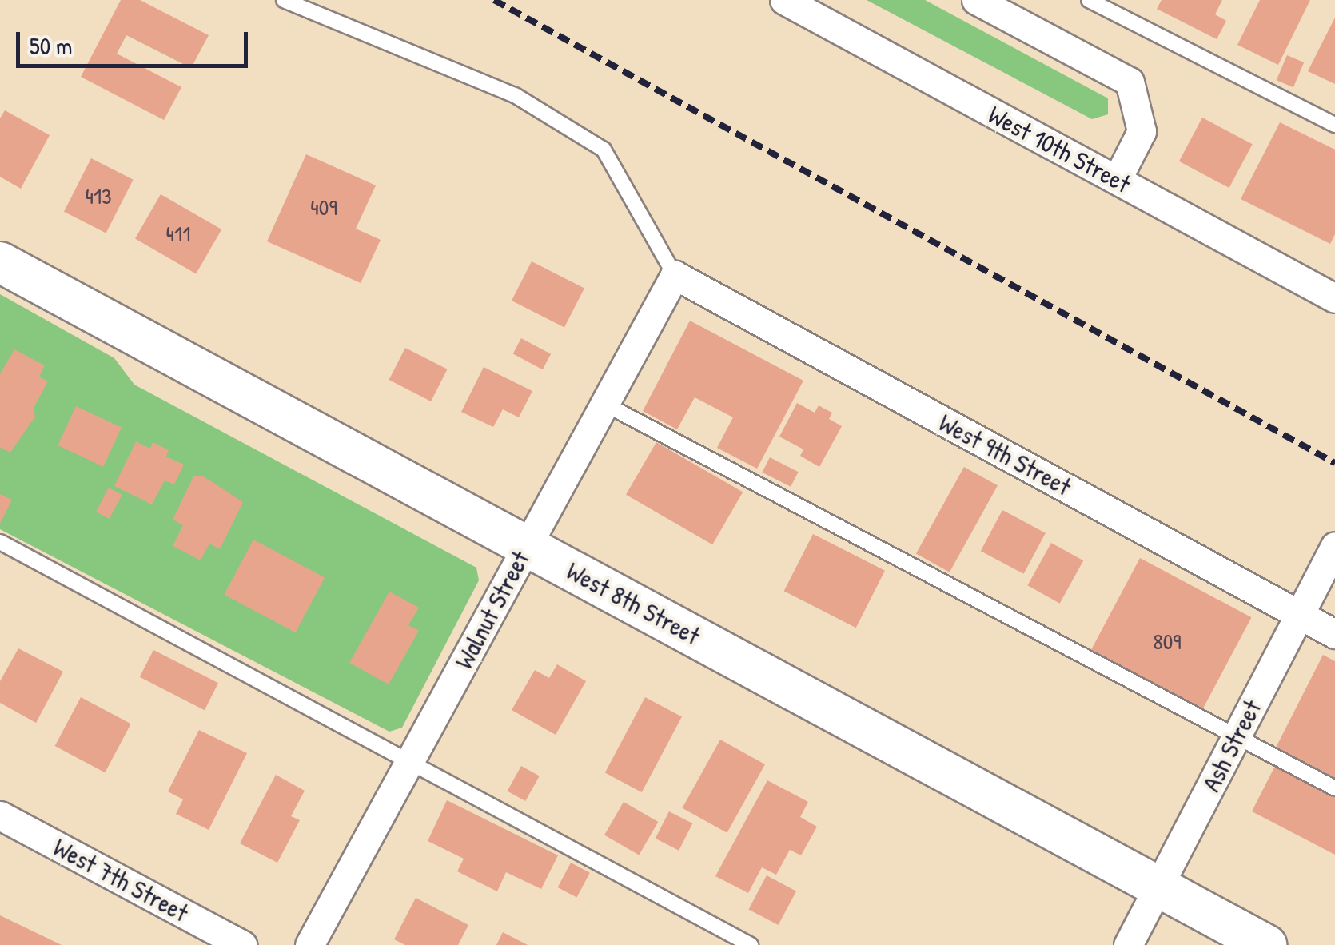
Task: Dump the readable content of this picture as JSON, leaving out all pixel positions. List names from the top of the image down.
{
  "streets": {
    "main road": ["West 8th Street"],
    "street": [
      "West 10th Street",
      "West 9th Street",
      "Walnut Street",
      "Ash Street",
      "West 7th Street"
    ]
  },
  "crossings": [
    ["West 9th Street", "Walnut Street"],
    ["West 9th Street", "Ash Street"],
    ["West 8th Street", "Walnut Street"],
    ["West 8th Street", "Ash Street"]
  ],
  "house_numbers": [
    "413",
    "409",
    "411",
    "809"
  ],
  "scale_bar": "50 m"
}
